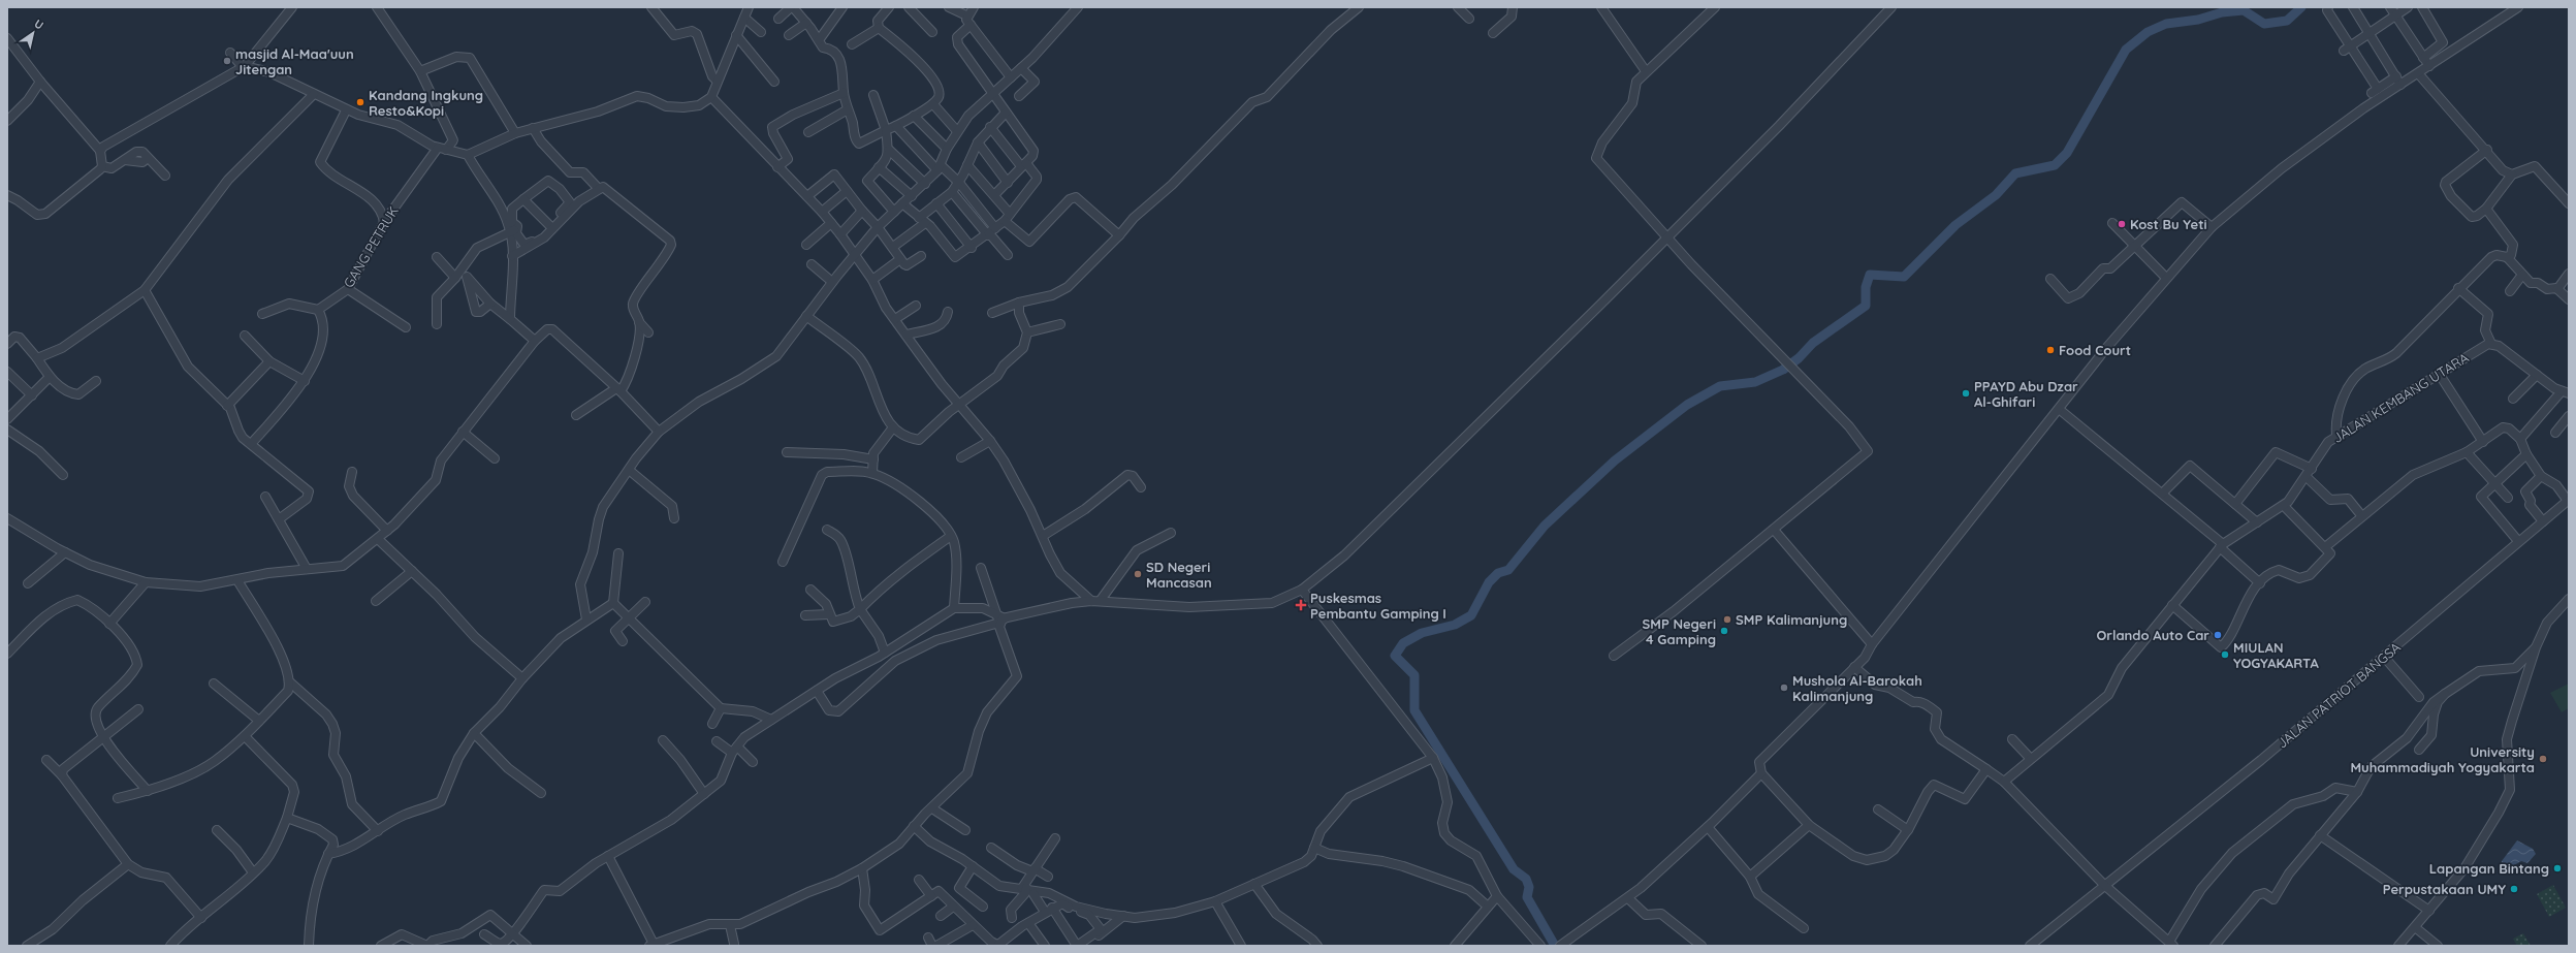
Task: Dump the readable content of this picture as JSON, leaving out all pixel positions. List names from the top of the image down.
{
  "streets": {
    "street": ["GANG PETRUK", "JALAN KEMBANG UTARA", "JALAN PATRIOT BANGSA"]
  },
  "places": {
    "other": [
      "masjid Al-Maa'uun Jitengan",
      "Kandang Ingkung Resto&Kopi",
      "Kost Bu Yeti",
      "Food Court",
      "PPAYD Abu Dzar Al-Ghifari",
      "SD Negeri Mancasan",
      "SMP Kalimanjung",
      "SMP Negeri 4 Gamping",
      "Orlando Auto Car",
      "MIULAN YOGYAKARTA",
      "Mushola Al-Barokah Kalimanjung",
      "University Muhammadiyah Yogyakarta",
      "Lapangan Bintang",
      "Perpustakaan UMY"
    ],
    "health": ["Puskesmas Pembantu Gamping I"]
  },
  "north": "top right"
}
